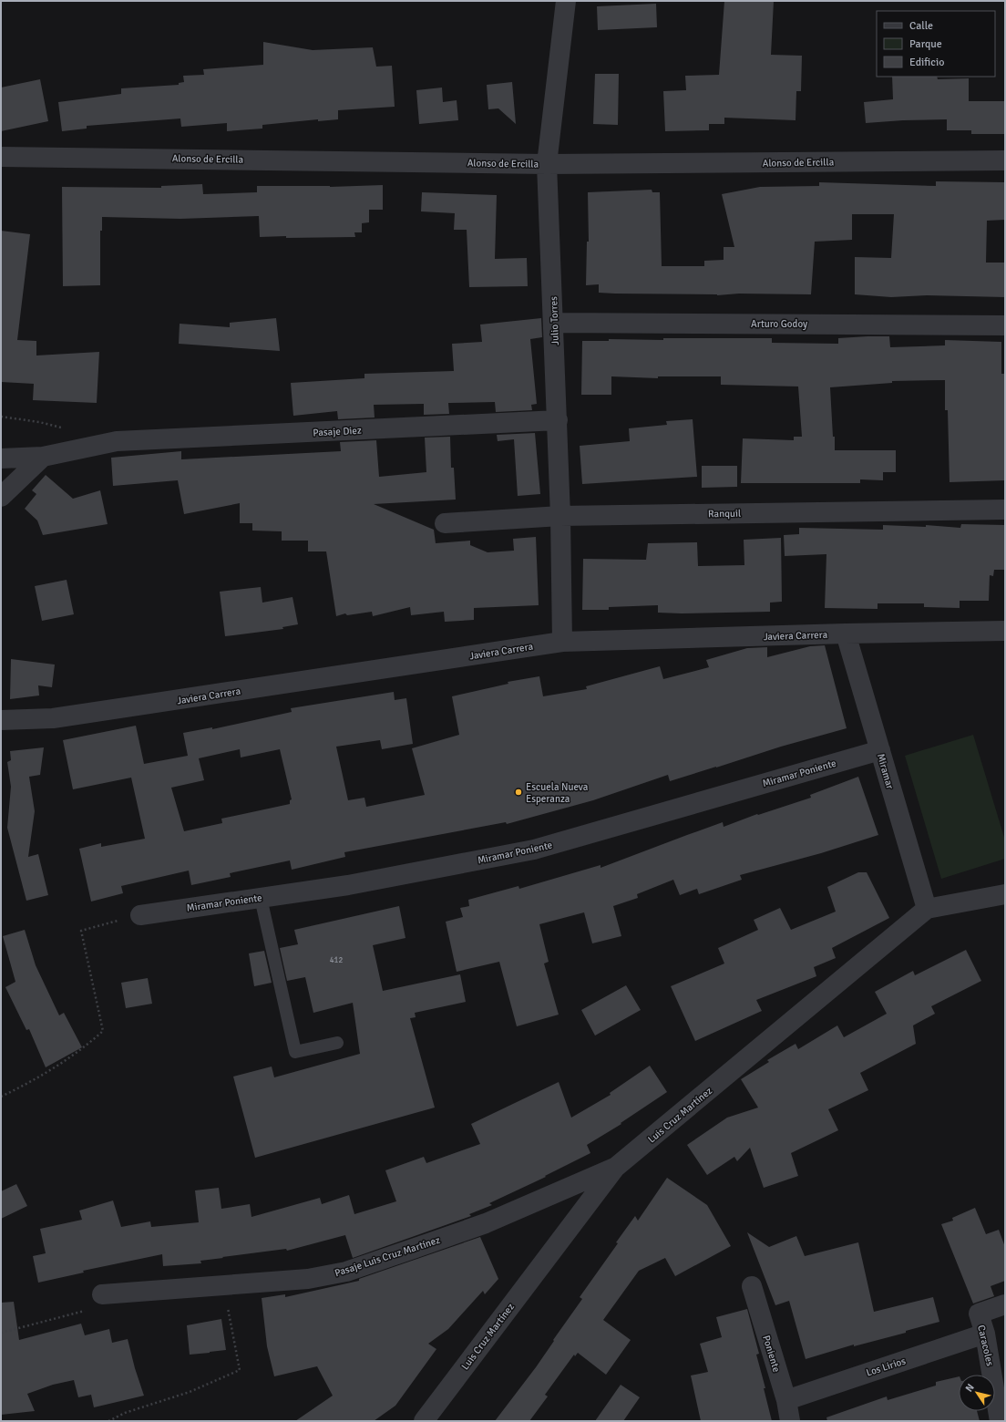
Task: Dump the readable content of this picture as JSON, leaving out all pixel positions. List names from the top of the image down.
{
  "streets": {
    "street": [
      "Alonso de Ercilla",
      "Julio Torres",
      "Arturo Godoy",
      "Pasaje Diez",
      "Ranquil",
      "Javiera Carrera",
      "Miramar",
      "Miramar Poniente",
      "Luis Cruz Martínez",
      "Pasaje Luis Cruz Martínez",
      "Caracoles",
      "Poniente",
      "Los Lirios"
    ]
  },
  "crossings": [
    ["Alonso de Ercilla", "Julio Torres"],
    ["Julio Torres", "Arturo Godoy"],
    ["Julio Torres", "Pasaje Diez"],
    ["Julio Torres", "Ranquil"],
    ["Julio Torres", "Javiera Carrera"],
    ["Javiera Carrera", "Miramar"],
    ["Miramar", "Miramar Poniente"],
    ["Miramar", "Luis Cruz Martínez"],
    ["Luis Cruz Martínez", "Pasaje Luis Cruz Martínez"],
    ["Caracoles", "Los Lirios"],
    ["Poniente", "Los Lirios"]
  ],
  "places": ["Escuela Nueva Esperanza"],
  "house_numbers": ["412"],
  "legend": ["Calle", "Parque", "Edificio"],
  "north": "top left"
}
